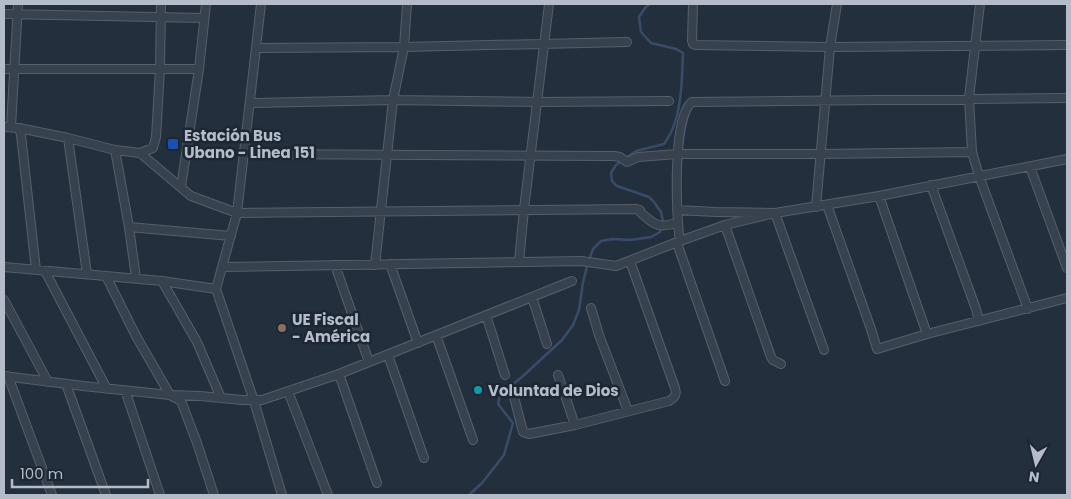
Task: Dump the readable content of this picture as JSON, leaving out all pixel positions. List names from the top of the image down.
{
  "places": {
    "transit": ["Estación Bus Ubano - Linea 151"],
    "other": ["UE Fiscal - América", "Voluntad de Dios"]
  },
  "scale_bar": "100 m",
  "north": "bottom"
}
